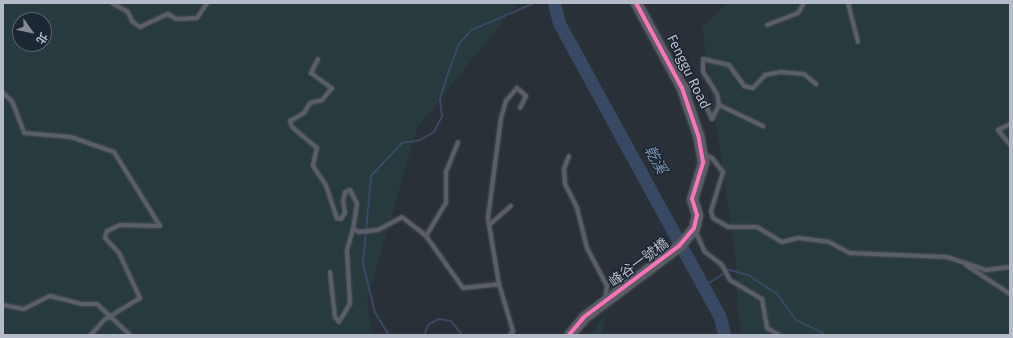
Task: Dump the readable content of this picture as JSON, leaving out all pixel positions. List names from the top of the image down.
{
  "streets": {
    "street": ["Fenggu Road", "峰谷一號橋"]
  },
  "crossings": [
    ["Fenggu Road", "峰谷一號橋"]
  ],
  "water": ["乾溪"],
  "north": "bottom right"
}
